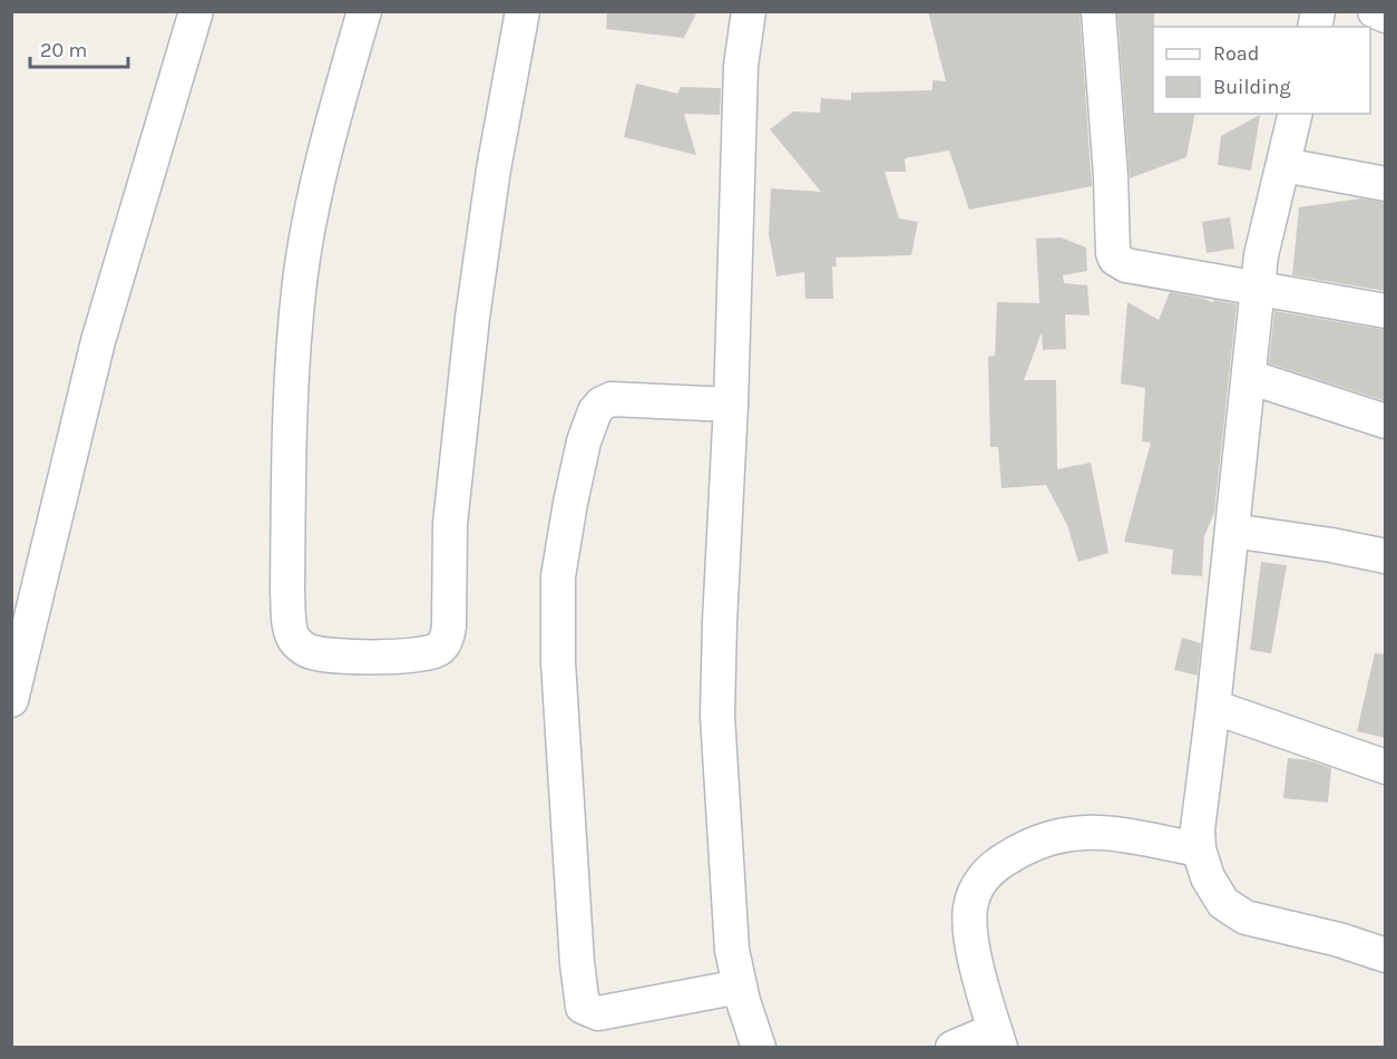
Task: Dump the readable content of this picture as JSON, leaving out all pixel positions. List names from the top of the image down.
{
  "legend": ["Road", "Building"],
  "scale_bar": "20 m"
}
